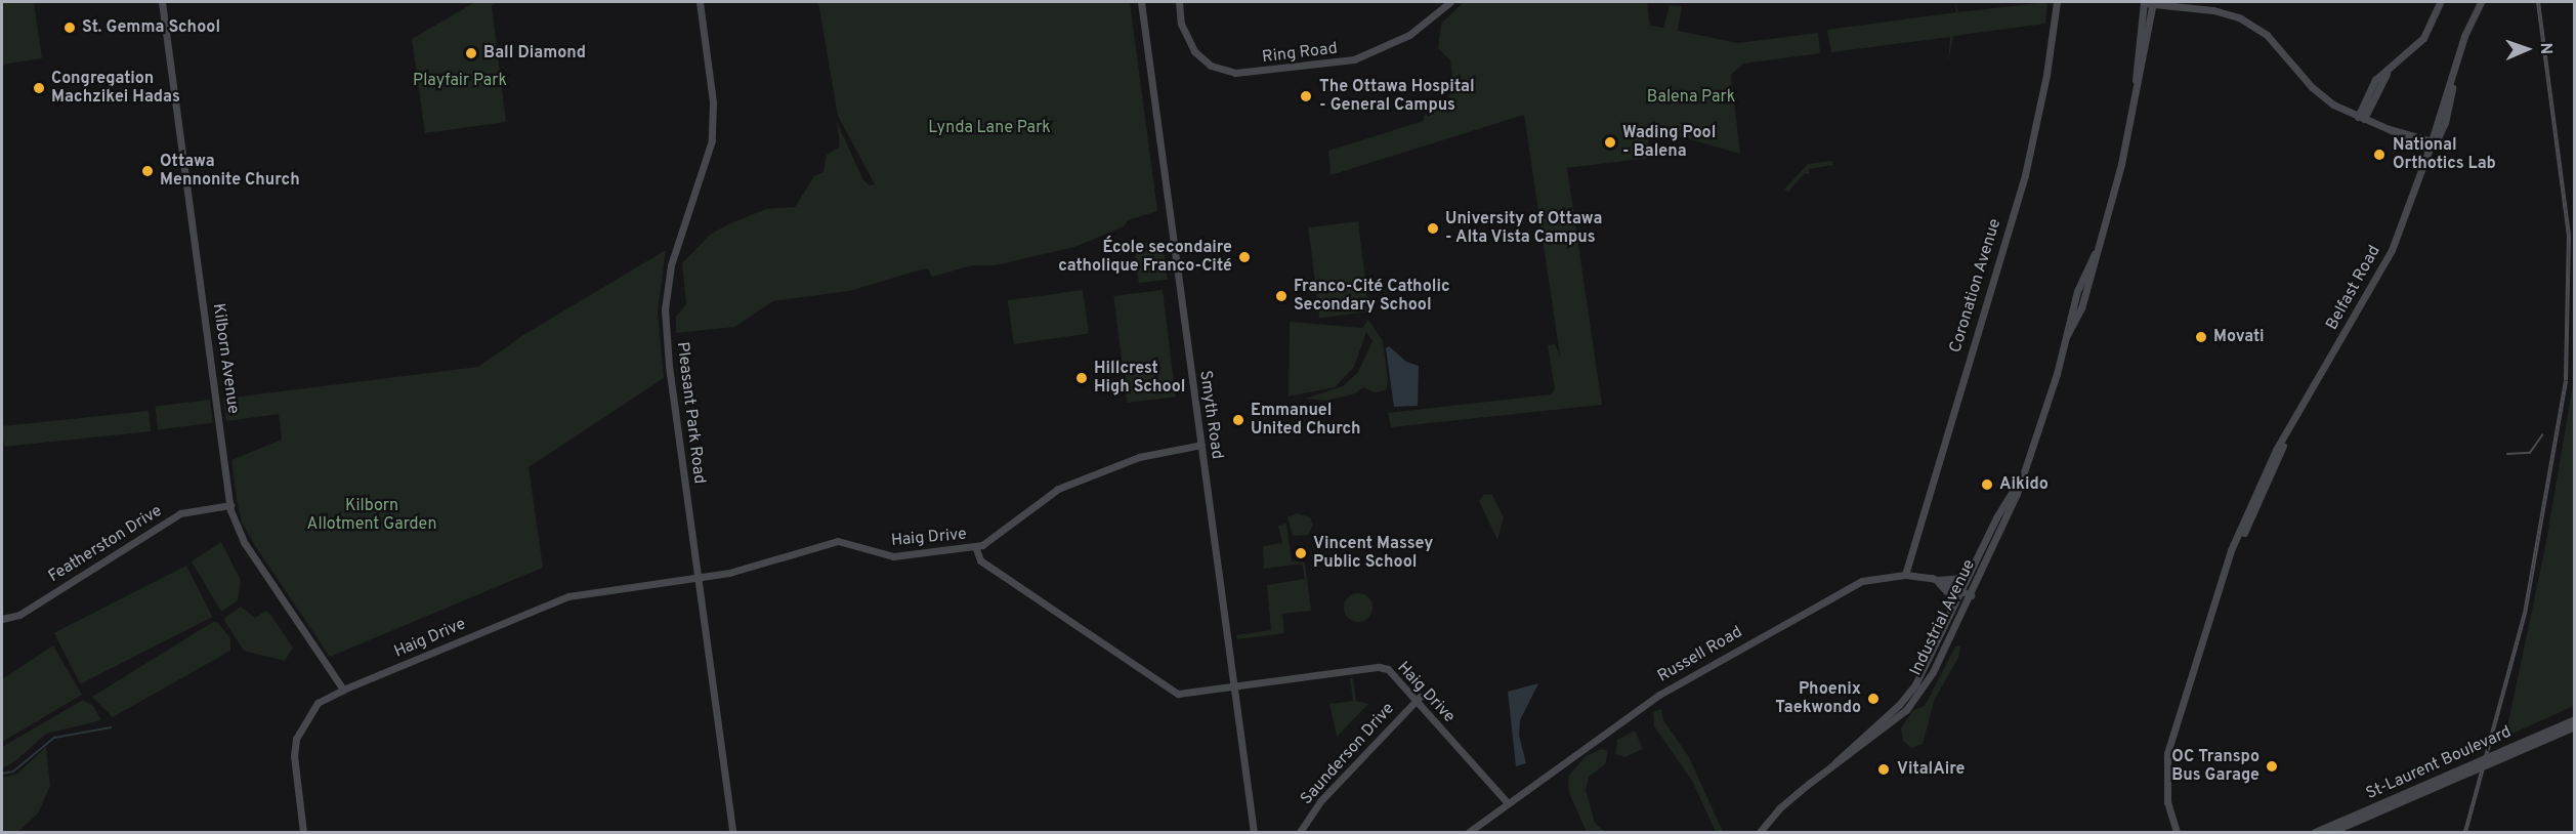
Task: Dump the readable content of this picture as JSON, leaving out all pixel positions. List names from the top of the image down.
{
  "streets": {
    "street": [
      "Ring Road",
      "Coronation Avenue",
      "Belfast Road",
      "Kilborn Avenue",
      "Pleasant Park Road",
      "Smyth Road",
      "Haig Drive",
      "Featherston Drive",
      "Industrial Avenue",
      "Russell Road",
      "Saunderson Drive",
      "St-Laurent Boulevard"
    ]
  },
  "crossings": [
    ["Coronation Avenue", "Russell Road"],
    ["Kilborn Avenue", "Haig Drive"],
    ["Kilborn Avenue", "Featherston Drive"],
    ["Pleasant Park Road", "Haig Drive"],
    ["Smyth Road", "Haig Drive"],
    ["Haig Drive", "Russell Road"],
    ["Haig Drive", "Saunderson Drive"],
    ["Industrial Avenue", "Russell Road"]
  ],
  "parks": [
    "Playfair Park",
    "Balena Park",
    "Lynda Lane Park",
    "Kilborn Allotment Garden"
  ],
  "places": [
    "St. Gemma School",
    "Ball Diamond",
    "Congregation Machzikei Hadas",
    "The Ottawa Hospital - General Campus",
    "Wading Pool - Balena",
    "National Orthotics Lab",
    "Ottawa Mennonite Church",
    "University of Ottawa - Alta Vista Campus",
    "École secondaire catholique Franco-Cité",
    "Franco-Cité Catholic Secondary School",
    "Movati",
    "Hillcrest High School",
    "Emmanuel United Church",
    "Aikido",
    "Vincent Massey Public School",
    "Phoenix Taekwondo",
    "OC Transpo Bus Garage",
    "VitalAire"
  ],
  "north": "right"
}
